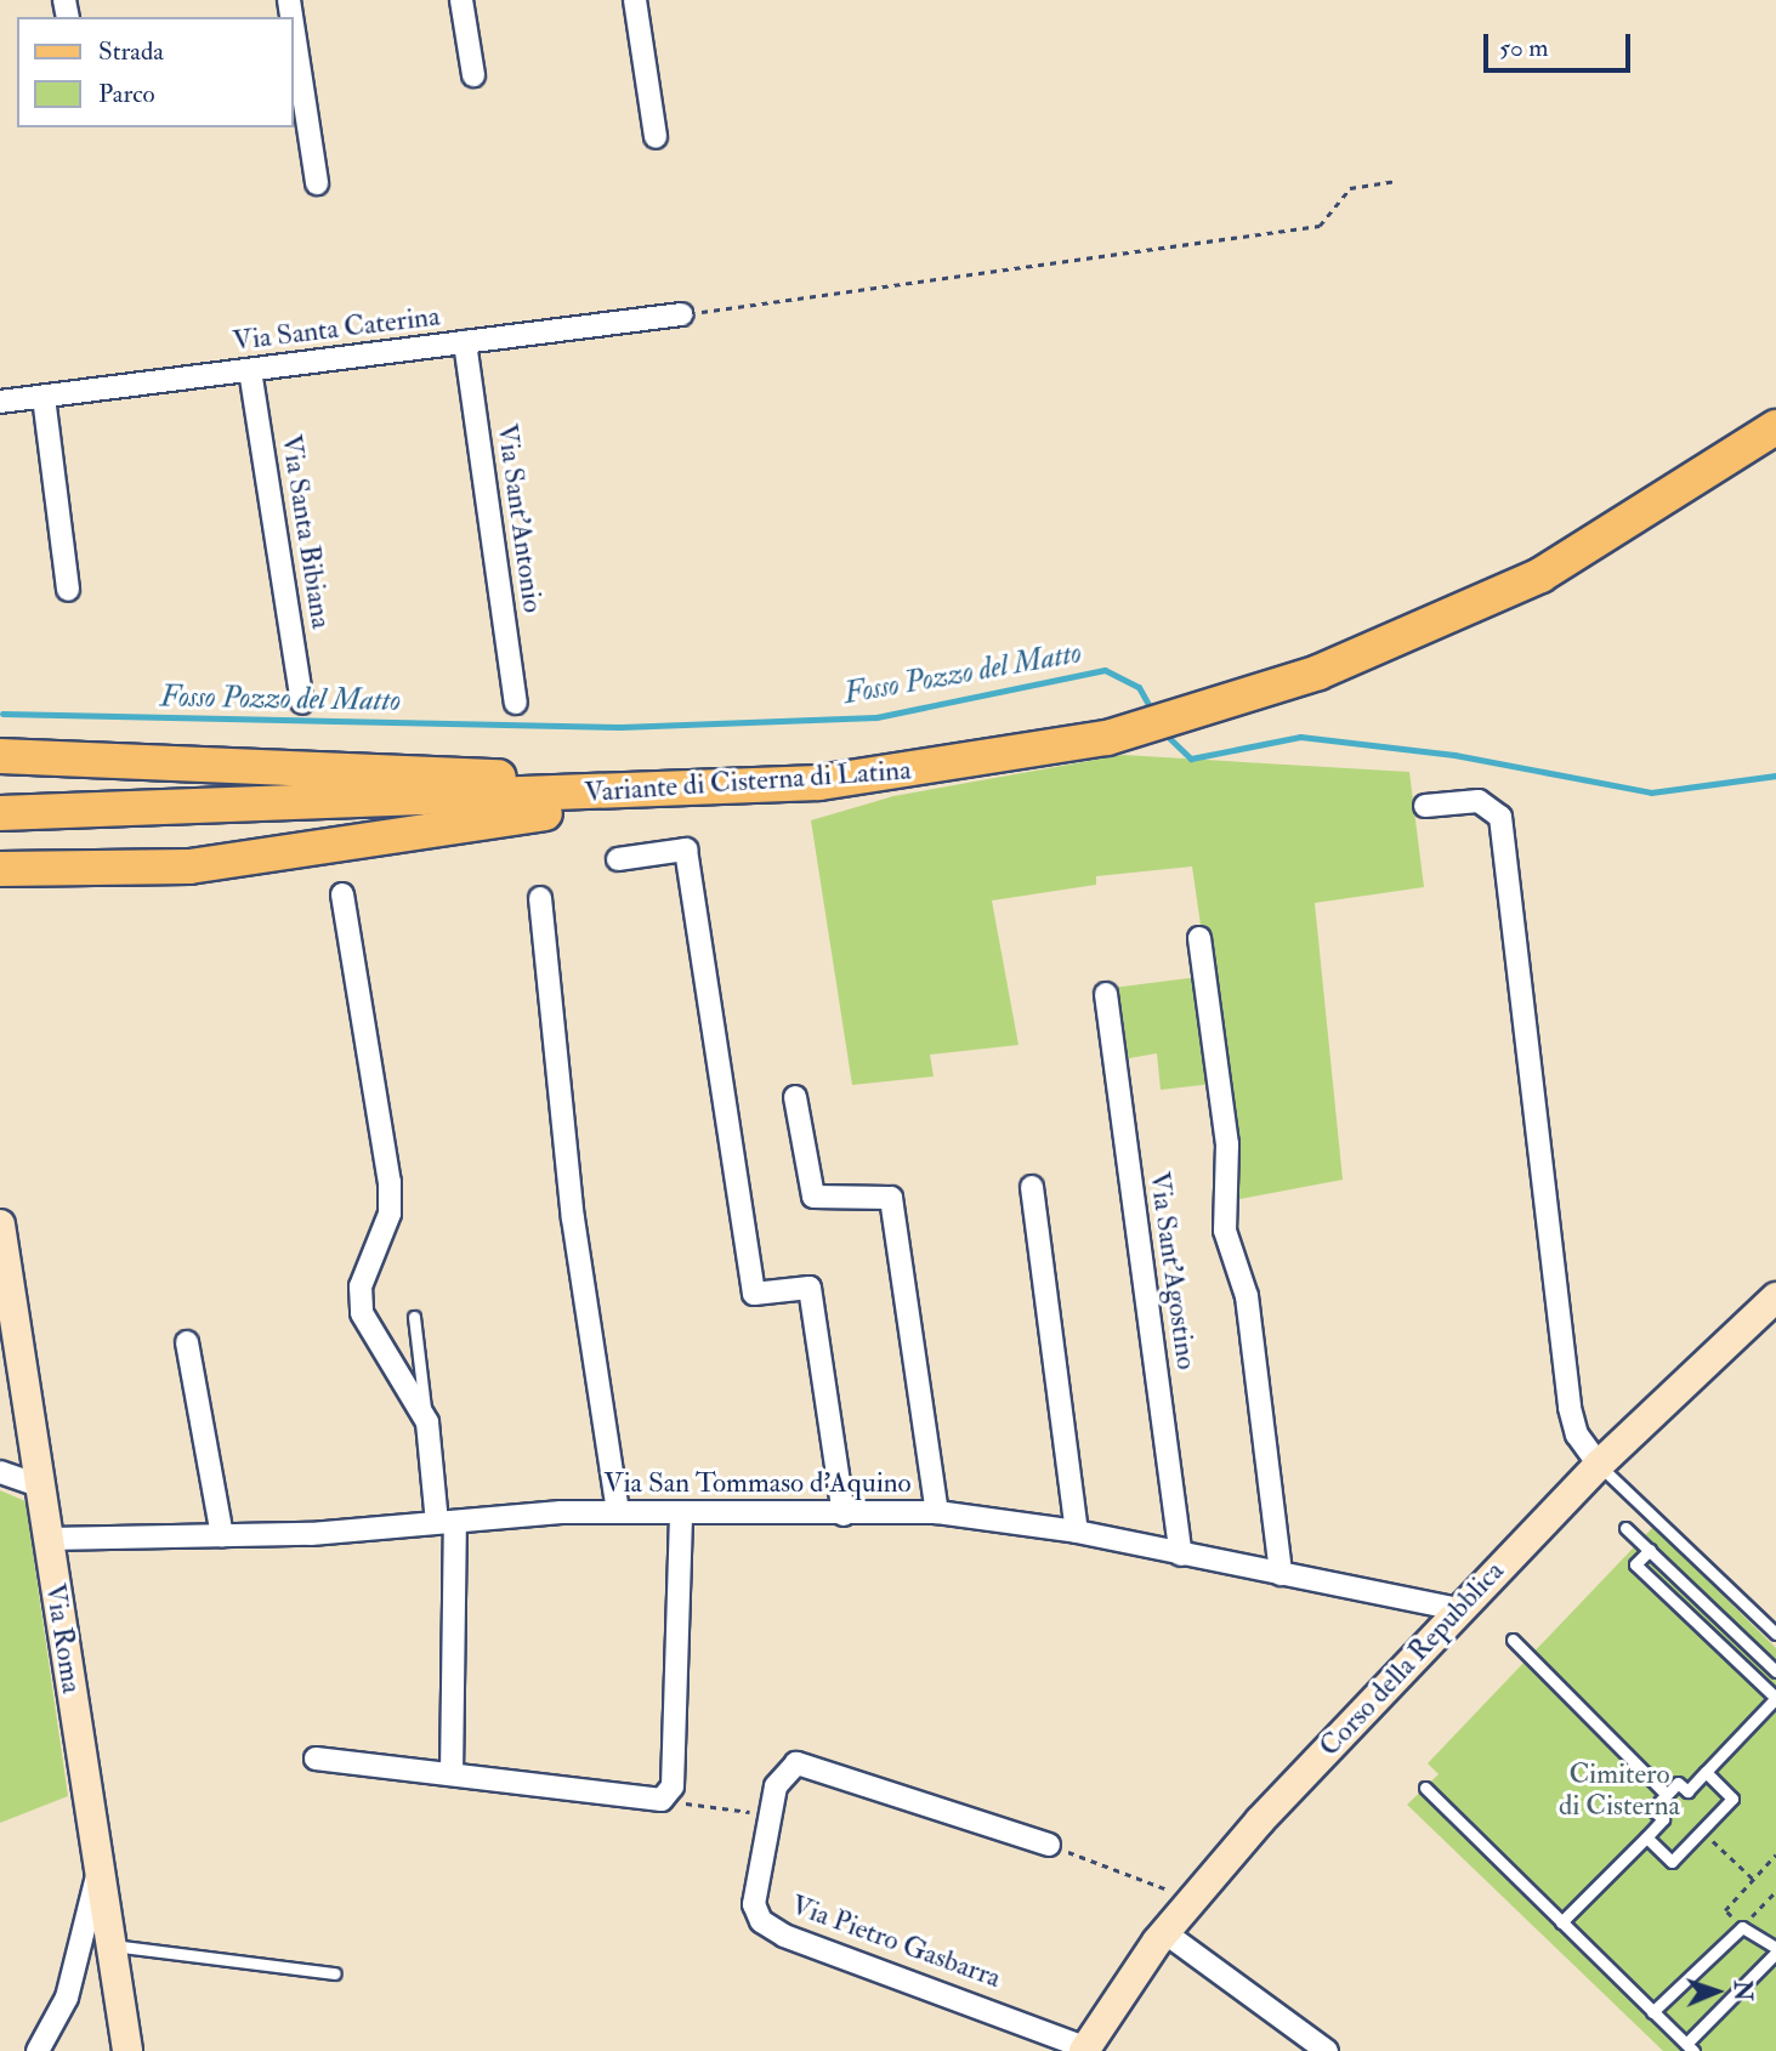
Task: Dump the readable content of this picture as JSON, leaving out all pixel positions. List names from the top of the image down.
{
  "streets": {
    "main road": ["Variante di Cisterna di Latina"],
    "street": [
      "Via Santa Caterina",
      "Via Sant'Antonio",
      "Via Santa Bibiana",
      "Via Sant'Agostino",
      "Via San Tommaso d'Aquino",
      "Via Roma",
      "Corso della Repubblica",
      "Via Pietro Gasbarra"
    ]
  },
  "crossings": [
    ["Via Santa Caterina", "Via Sant'Antonio"],
    ["Via Santa Caterina", "Via Santa Bibiana"],
    ["Via Sant'Agostino", "Via San Tommaso d'Aquino"],
    ["Via San Tommaso d'Aquino", "Via Roma"],
    ["Via San Tommaso d'Aquino", "Corso della Repubblica"],
    ["Corso della Repubblica", "Via Pietro Gasbarra"]
  ],
  "water": ["Fosso Pozzo del Matto"],
  "parks": ["Cimitero di Cisterna"],
  "legend": ["Strada", "Parco"],
  "scale_bar": "50 m",
  "north": "right"
}
